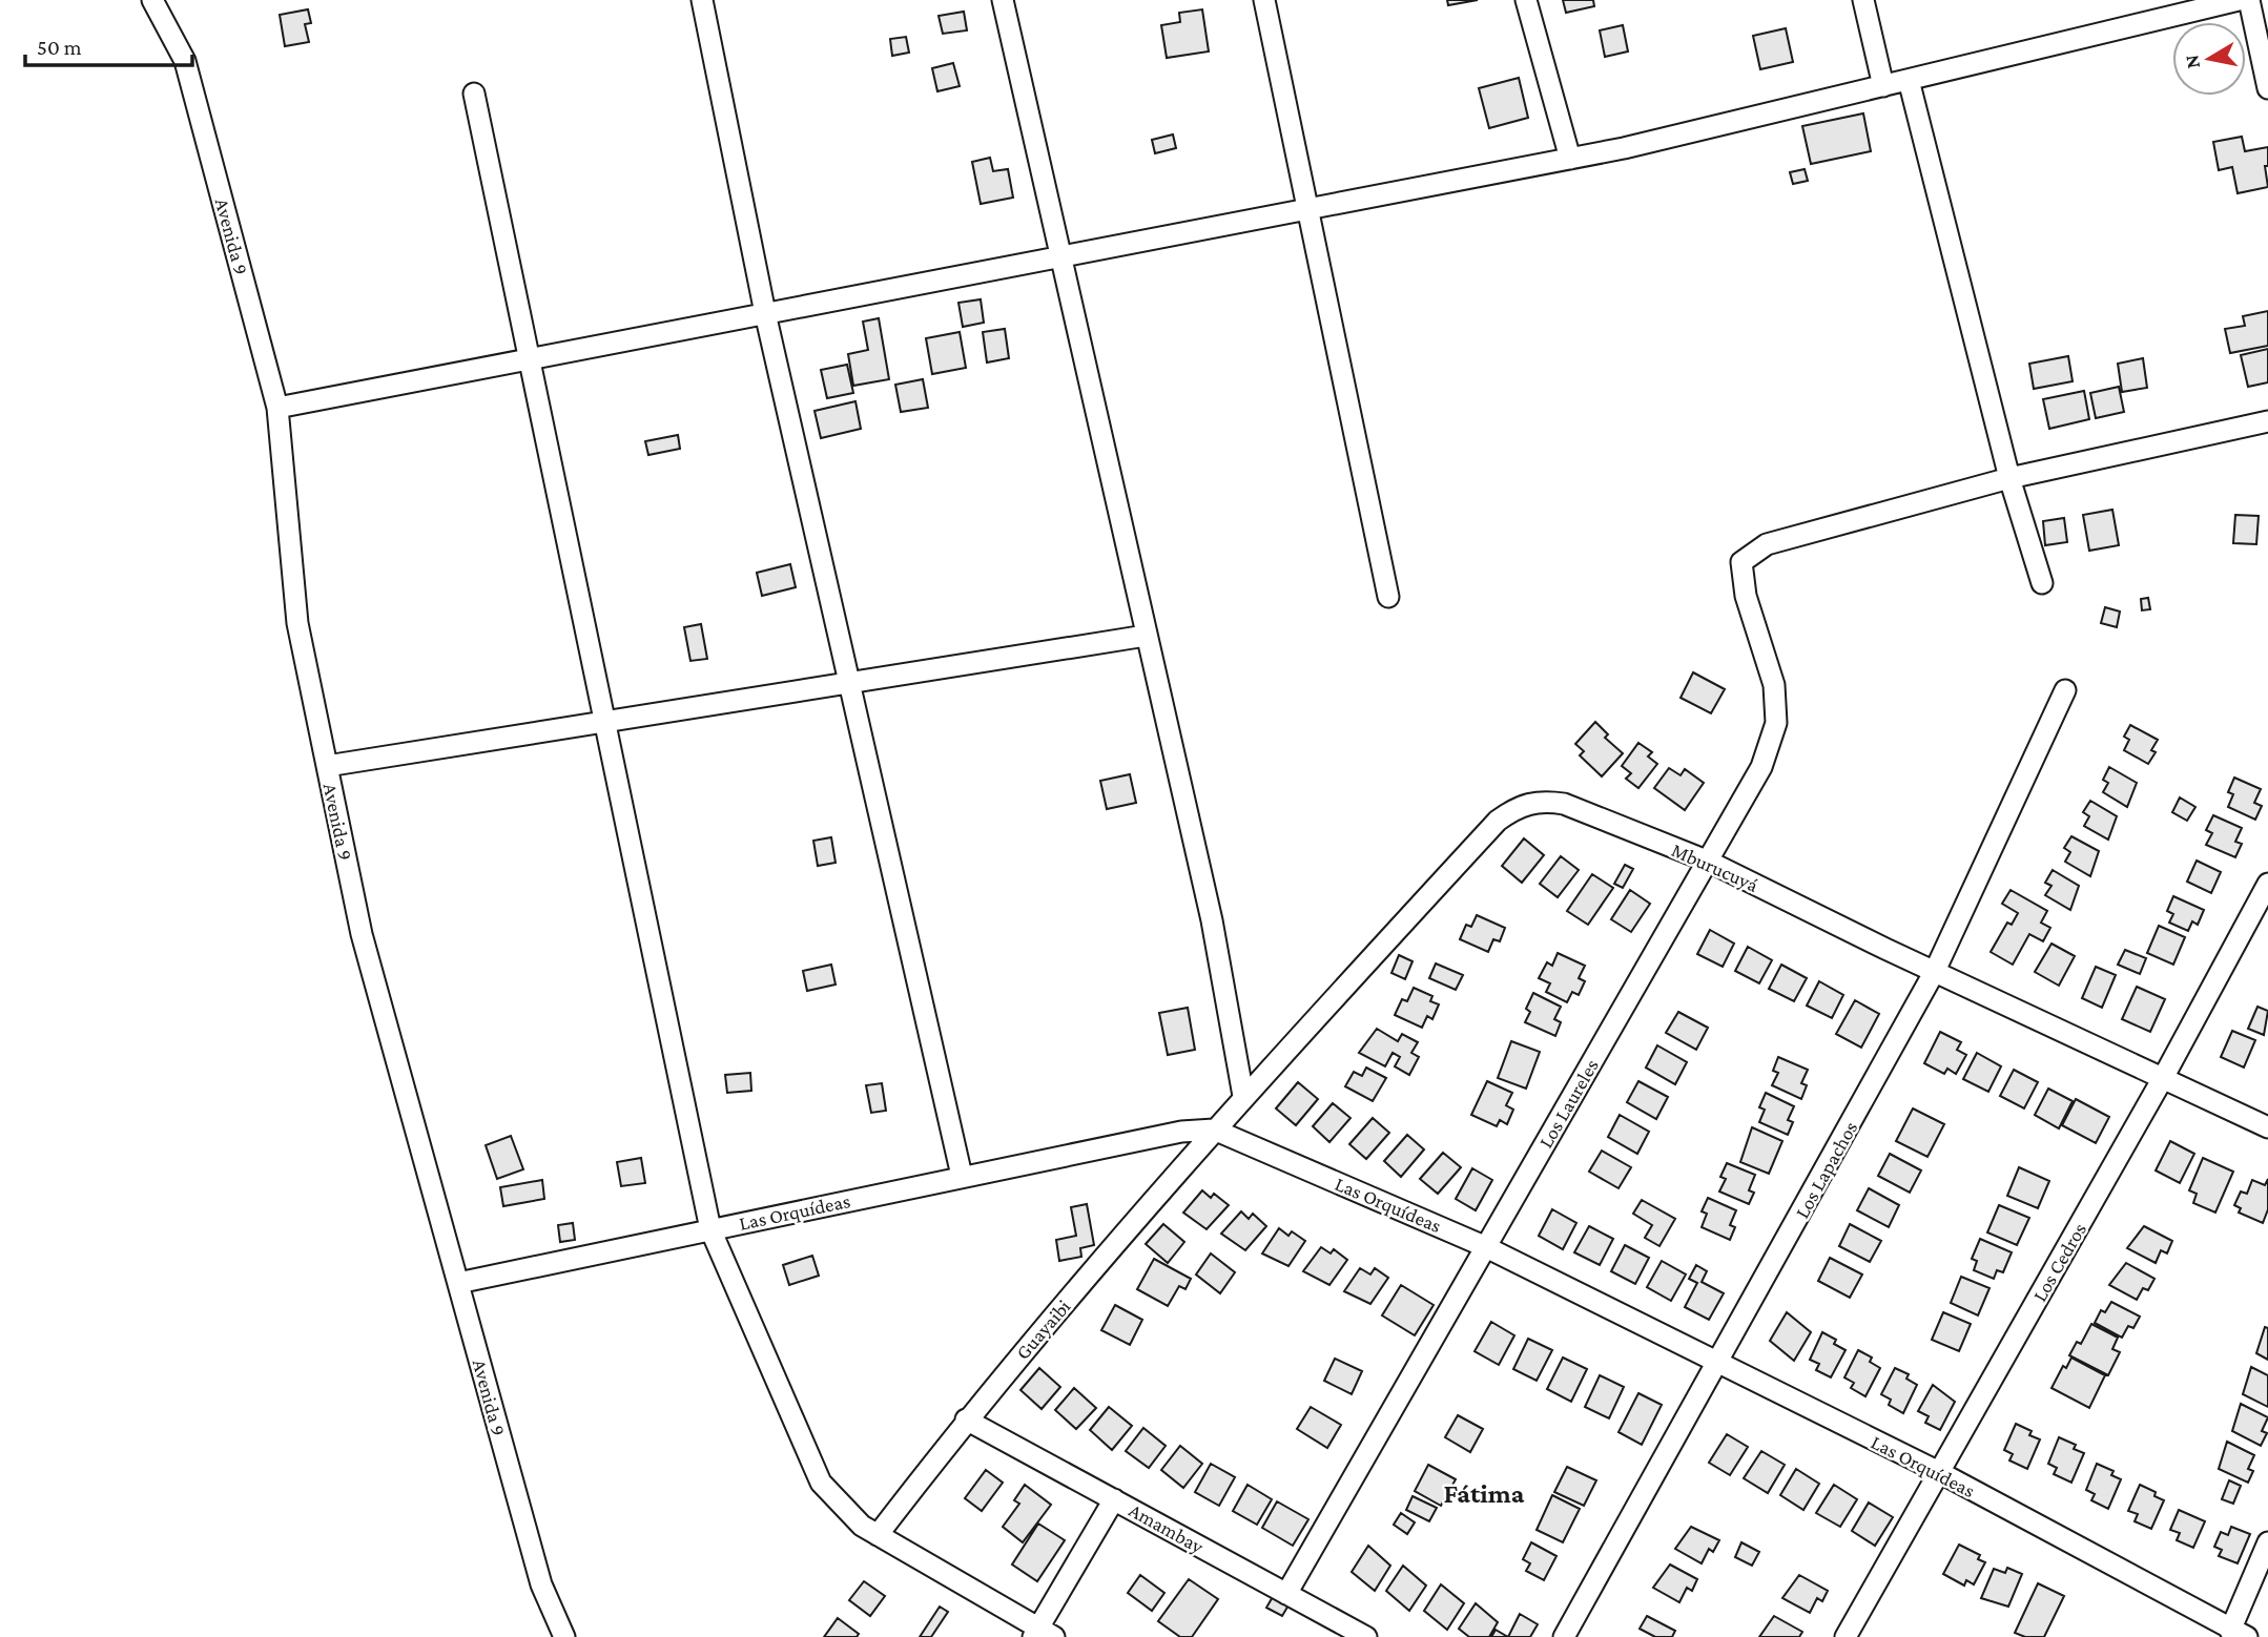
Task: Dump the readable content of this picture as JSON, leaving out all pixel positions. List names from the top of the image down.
{
  "streets": {
    "street": [
      "Avenida 9",
      "Mburucuyá",
      "Los Laureles",
      "Los Lapachos",
      "Las Orquídeas",
      "Los Cedros",
      "Guayaibi",
      "Amambay"
    ]
  },
  "crossings": [
    ["Avenida 9", "Las Orquídeas"],
    ["Mburucuyá", "Los Laureles"],
    ["Mburucuyá", "Los Lapachos"],
    ["Mburucuyá", "Las Orquídeas"],
    ["Mburucuyá", "Los Cedros"],
    ["Mburucuyá", "Guayaibi"],
    ["Los Laureles", "Las Orquídeas"],
    ["Los Laureles", "Amambay"],
    ["Los Lapachos", "Las Orquídeas"],
    ["Las Orquídeas", "Los Cedros"],
    ["Las Orquídeas", "Guayaibi"],
    ["Guayaibi", "Amambay"]
  ],
  "districts": ["Fátima"],
  "scale_bar": "50 m",
  "north": "left"
}
